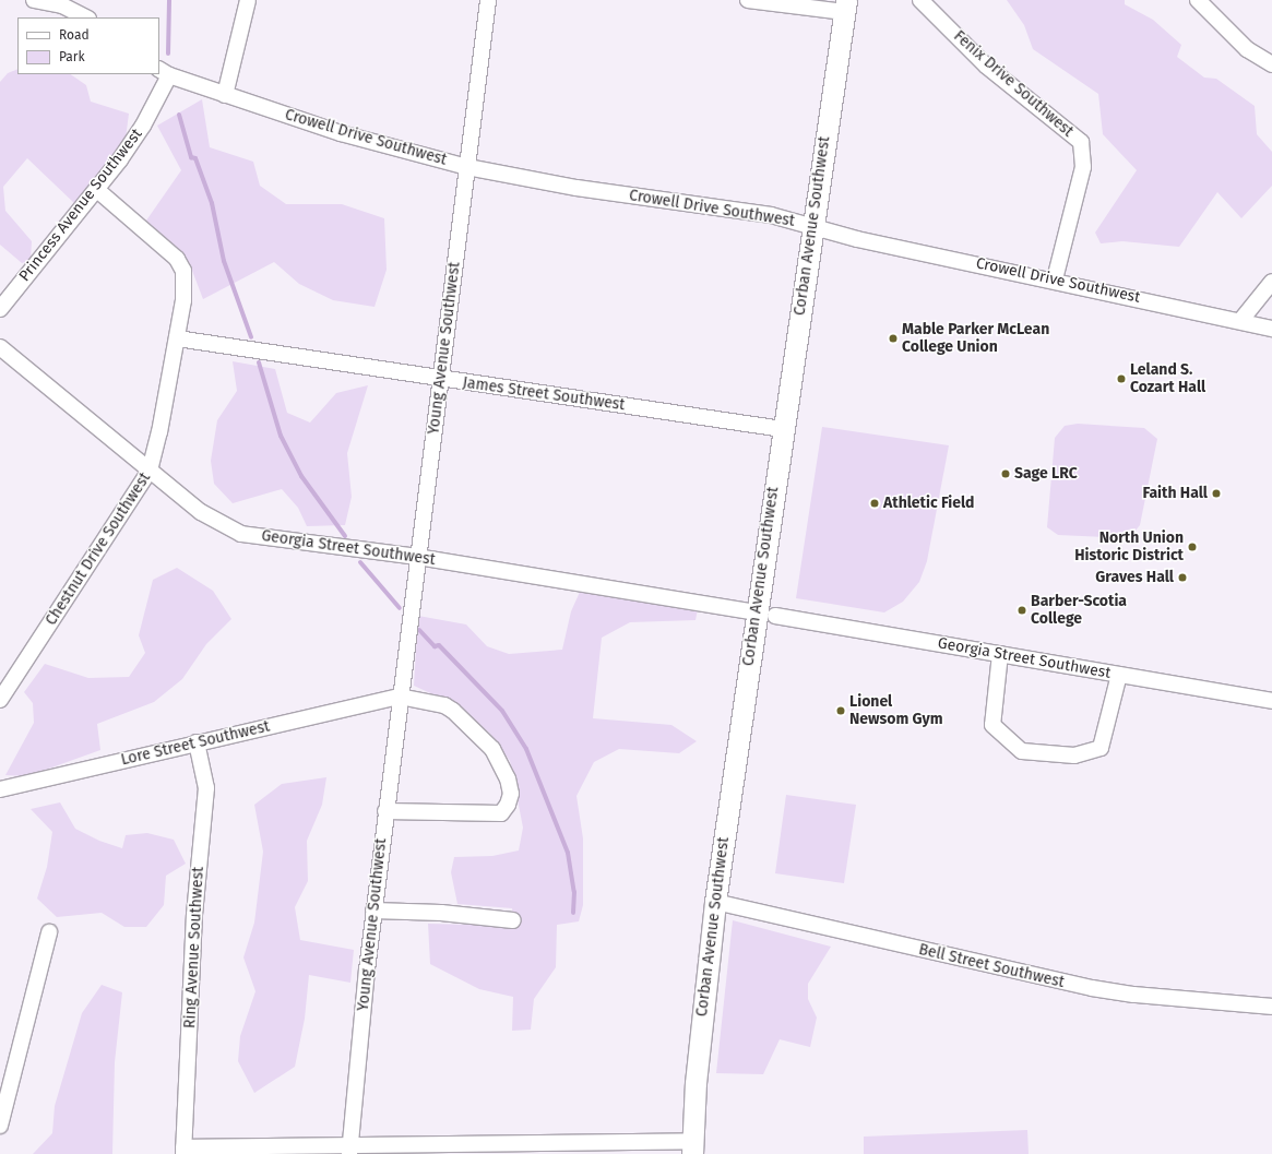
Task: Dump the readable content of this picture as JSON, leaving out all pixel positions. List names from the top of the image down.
{
  "streets": {
    "street": [
      "Fenix Drive Southwest",
      "Crowell Drive Southwest",
      "Princess Avenue Southwest",
      "Corban Avenue Southwest",
      "Young Avenue Southwest",
      "James Street Southwest",
      "Georgia Street Southwest",
      "Chestnut Drive Southwest",
      "Lore Street Southwest",
      "Ring Avenue Southwest",
      "Bell Street Southwest"
    ]
  },
  "crossings": [
    ["Fenix Drive Southwest", "Crowell Drive Southwest"],
    ["Crowell Drive Southwest", "Princess Avenue Southwest"],
    ["Crowell Drive Southwest", "Corban Avenue Southwest"],
    ["Crowell Drive Southwest", "Young Avenue Southwest"],
    ["Princess Avenue Southwest", "Chestnut Drive Southwest"],
    ["Corban Avenue Southwest", "James Street Southwest"],
    ["Corban Avenue Southwest", "Georgia Street Southwest"],
    ["Corban Avenue Southwest", "Bell Street Southwest"],
    ["Young Avenue Southwest", "James Street Southwest"],
    ["Young Avenue Southwest", "Georgia Street Southwest"],
    ["Young Avenue Southwest", "Lore Street Southwest"],
    ["James Street Southwest", "Chestnut Drive Southwest"],
    ["Georgia Street Southwest", "Chestnut Drive Southwest"],
    ["Lore Street Southwest", "Ring Avenue Southwest"]
  ],
  "places": [
    "Mable Parker McLean College Union",
    "Leland S. Cozart Hall",
    "Sage LRC",
    "Faith Hall",
    "Athletic Field",
    "North Union Historic District",
    "Graves Hall",
    "Barber-Scotia College",
    "Lionel Newsom Gym"
  ],
  "legend": ["Road", "Park"]
}
